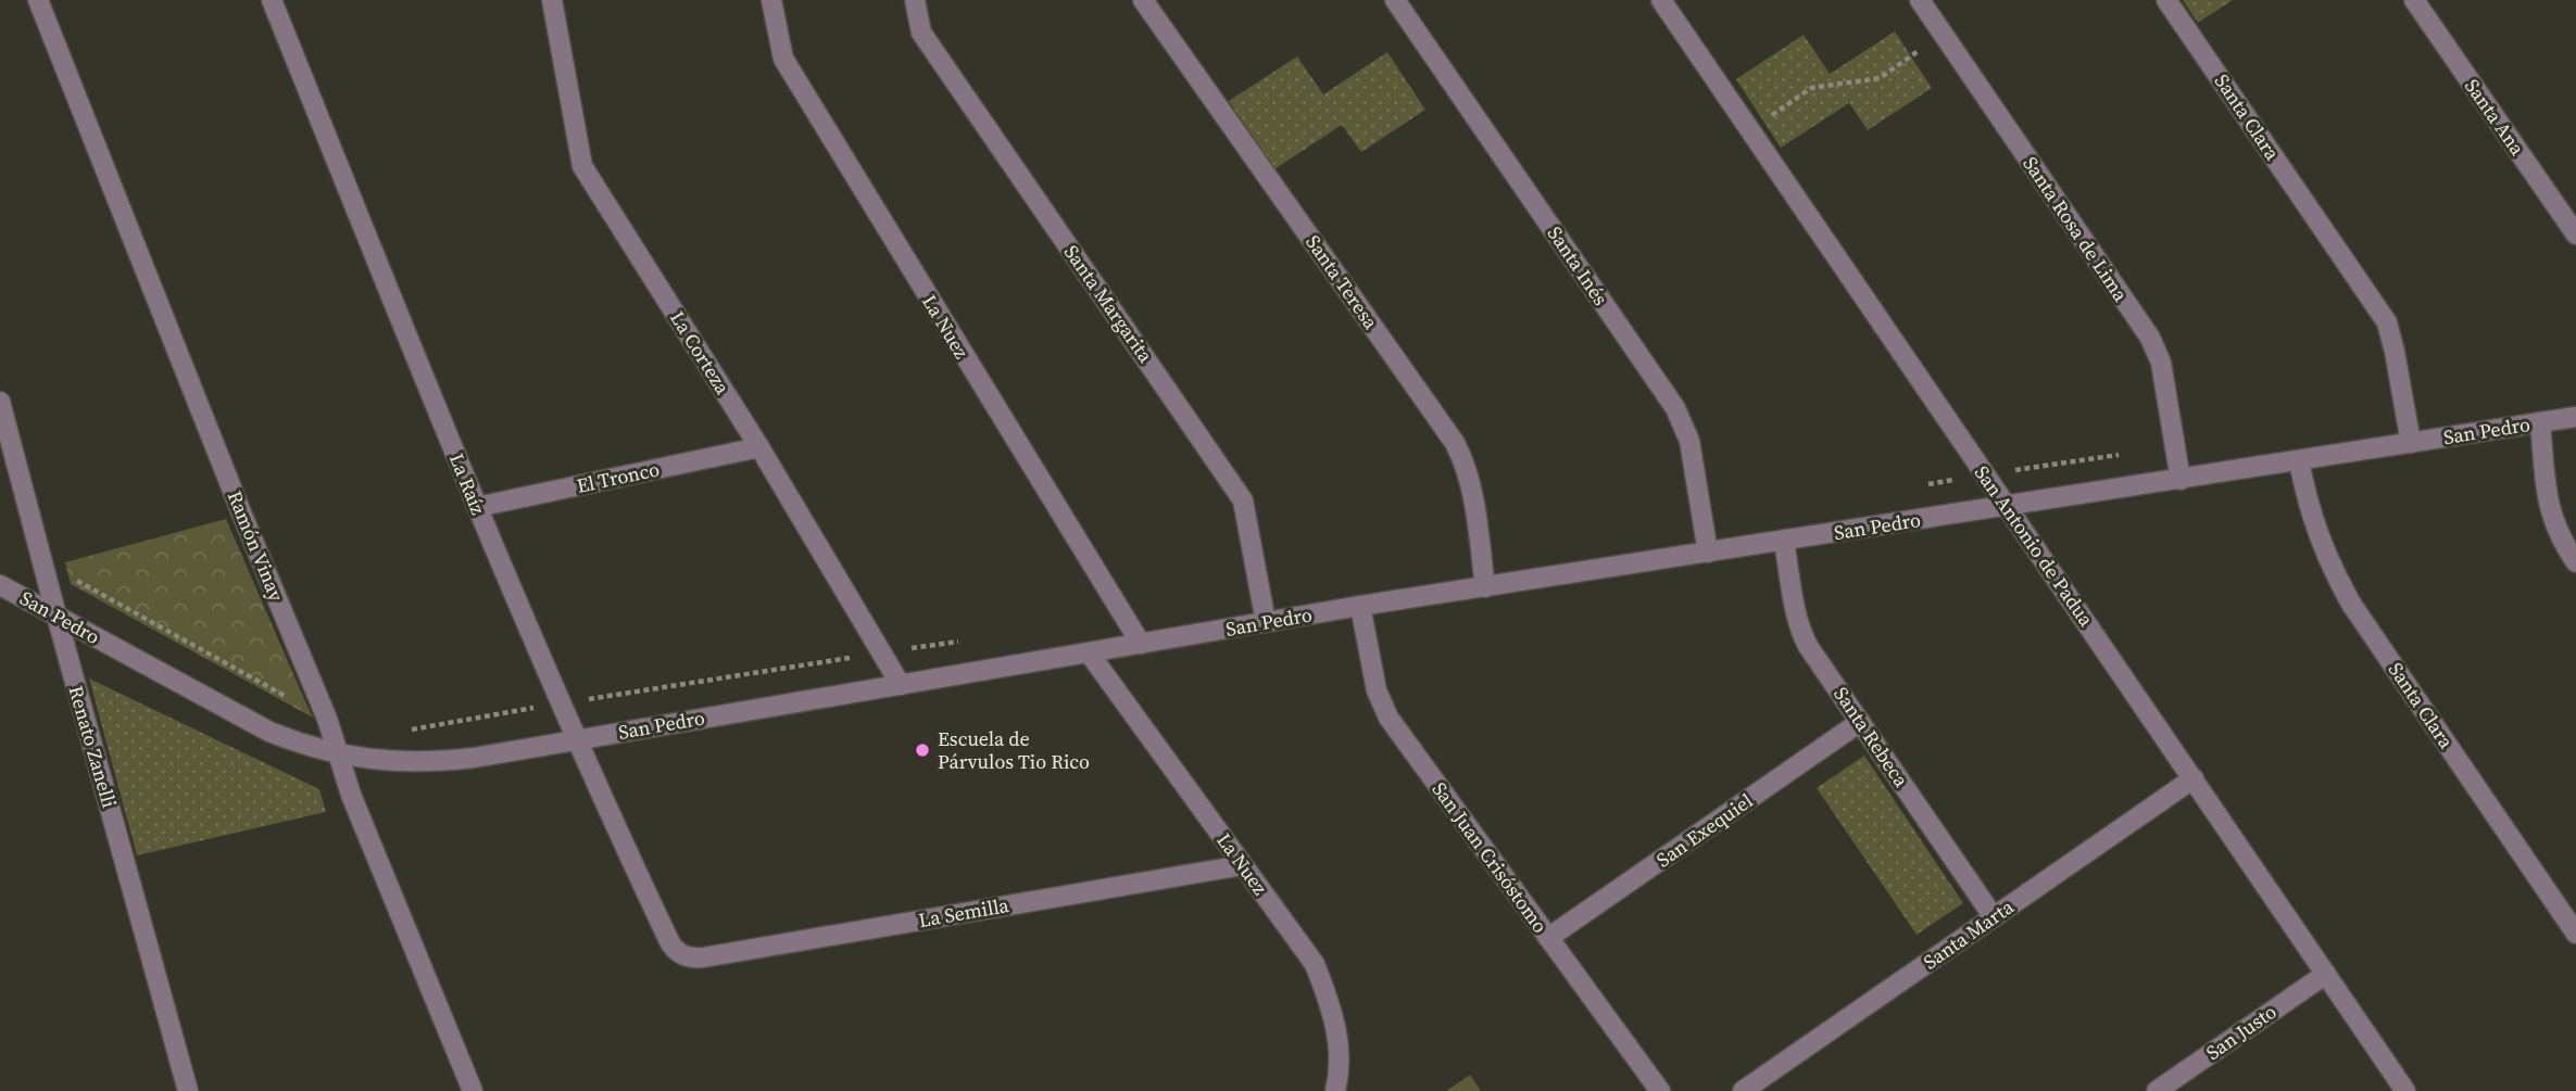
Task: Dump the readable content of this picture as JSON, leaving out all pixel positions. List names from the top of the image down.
{
  "streets": {
    "street": [
      "Santa Clara",
      "Santa Ana",
      "Santa Rosa de Lima",
      "Santa Inés",
      "Santa Teresa",
      "Santa Margarita",
      "La Nuez",
      "La Corteza",
      "San Pedro",
      "El Tronco",
      "La Raíz",
      "Ramón Vinay",
      "San Antonio de Padua",
      "Santa Rebeca",
      "Renato Zanelli",
      "San Exequiel",
      "San Juan Crisóstomo",
      "La Semilla",
      "Santa Marta",
      "San Justo"
    ]
  },
  "crossings": [
    ["Santa Clara", "San Pedro"],
    ["Santa Rosa de Lima", "San Pedro"],
    ["Santa Inés", "San Pedro"],
    ["Santa Teresa", "San Pedro"],
    ["Santa Margarita", "San Pedro"],
    ["La Nuez", "San Pedro"],
    ["La Nuez", "La Semilla"],
    ["La Corteza", "San Pedro"],
    ["La Corteza", "El Tronco"],
    ["San Pedro", "La Raíz"],
    ["San Pedro", "Ramón Vinay"],
    ["San Pedro", "San Antonio de Padua"],
    ["San Pedro", "Santa Rebeca"],
    ["San Pedro", "Renato Zanelli"],
    ["San Pedro", "San Juan Crisóstomo"],
    ["El Tronco", "La Raíz"],
    ["La Raíz", "La Semilla"],
    ["San Antonio de Padua", "Santa Marta"],
    ["San Antonio de Padua", "San Justo"],
    ["Santa Rebeca", "San Exequiel"],
    ["Santa Rebeca", "Santa Marta"],
    ["San Exequiel", "San Juan Crisóstomo"]
  ],
  "places": ["Escuela de Párvulos Tio Rico"]
}
